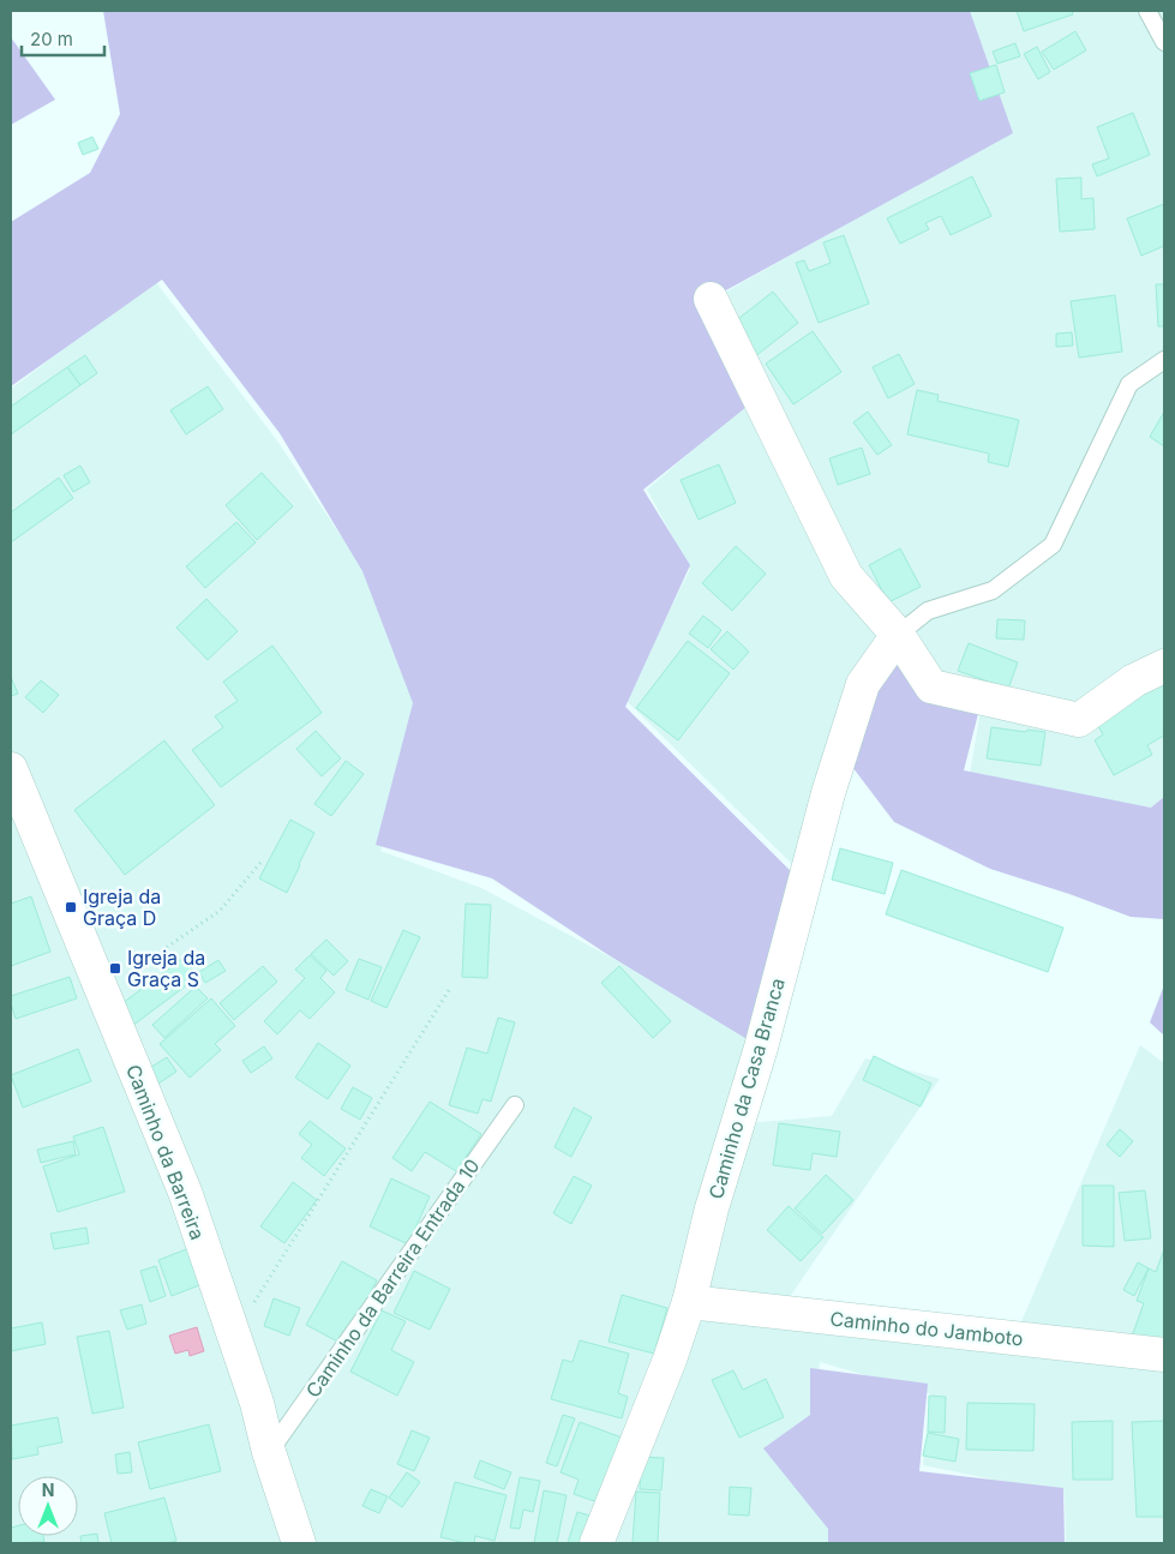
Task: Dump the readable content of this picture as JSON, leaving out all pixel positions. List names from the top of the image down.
{
  "streets": {
    "street": ["Caminho da Casa Branca", "Caminho da Barreira", "Caminho do Jamboto"],
    "lane": ["Caminho da Barreira Entrada 10"]
  },
  "crossings": [
    ["Caminho da Casa Branca", "Caminho do Jamboto"],
    ["Caminho da Barreira", "Caminho da Barreira Entrada 10"]
  ],
  "places": {
    "transit": ["Igreja da Graça D", "Igreja da Graça S"]
  },
  "scale_bar": "20 m",
  "north": "top"
}
